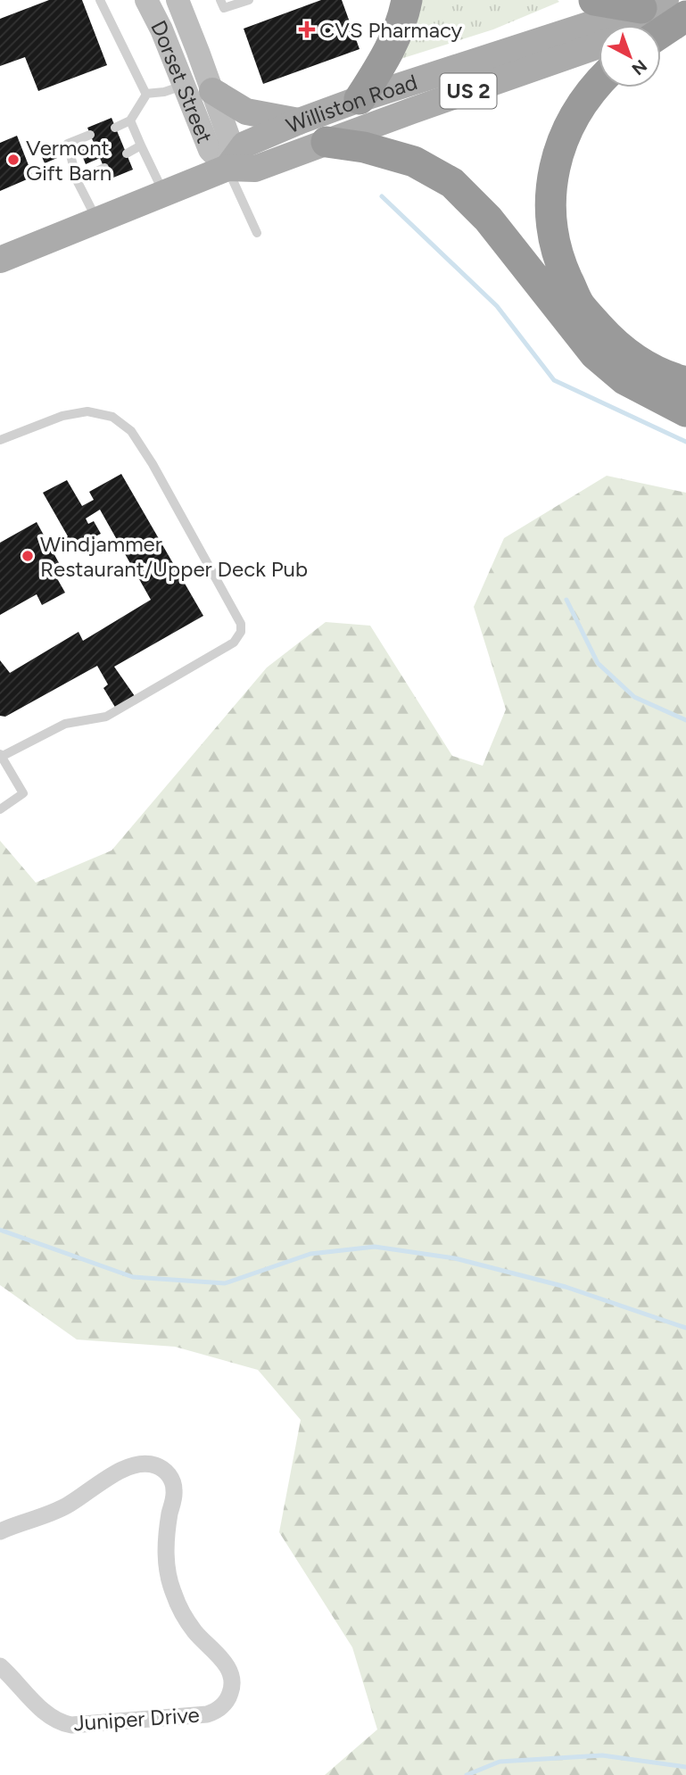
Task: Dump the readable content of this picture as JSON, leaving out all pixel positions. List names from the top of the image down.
{
  "streets": {
    "main road": ["Dorset Street", "US 2", "Williston Road"],
    "street": ["Juniper Drive"]
  },
  "crossings": [
    ["Dorset Street", "Williston Road"]
  ],
  "places": {
    "health": ["CVS Pharmacy"],
    "other": ["Vermont Gift Barn", "Windjammer Restaurant/Upper Deck Pub"]
  },
  "north": "bottom right"
}
